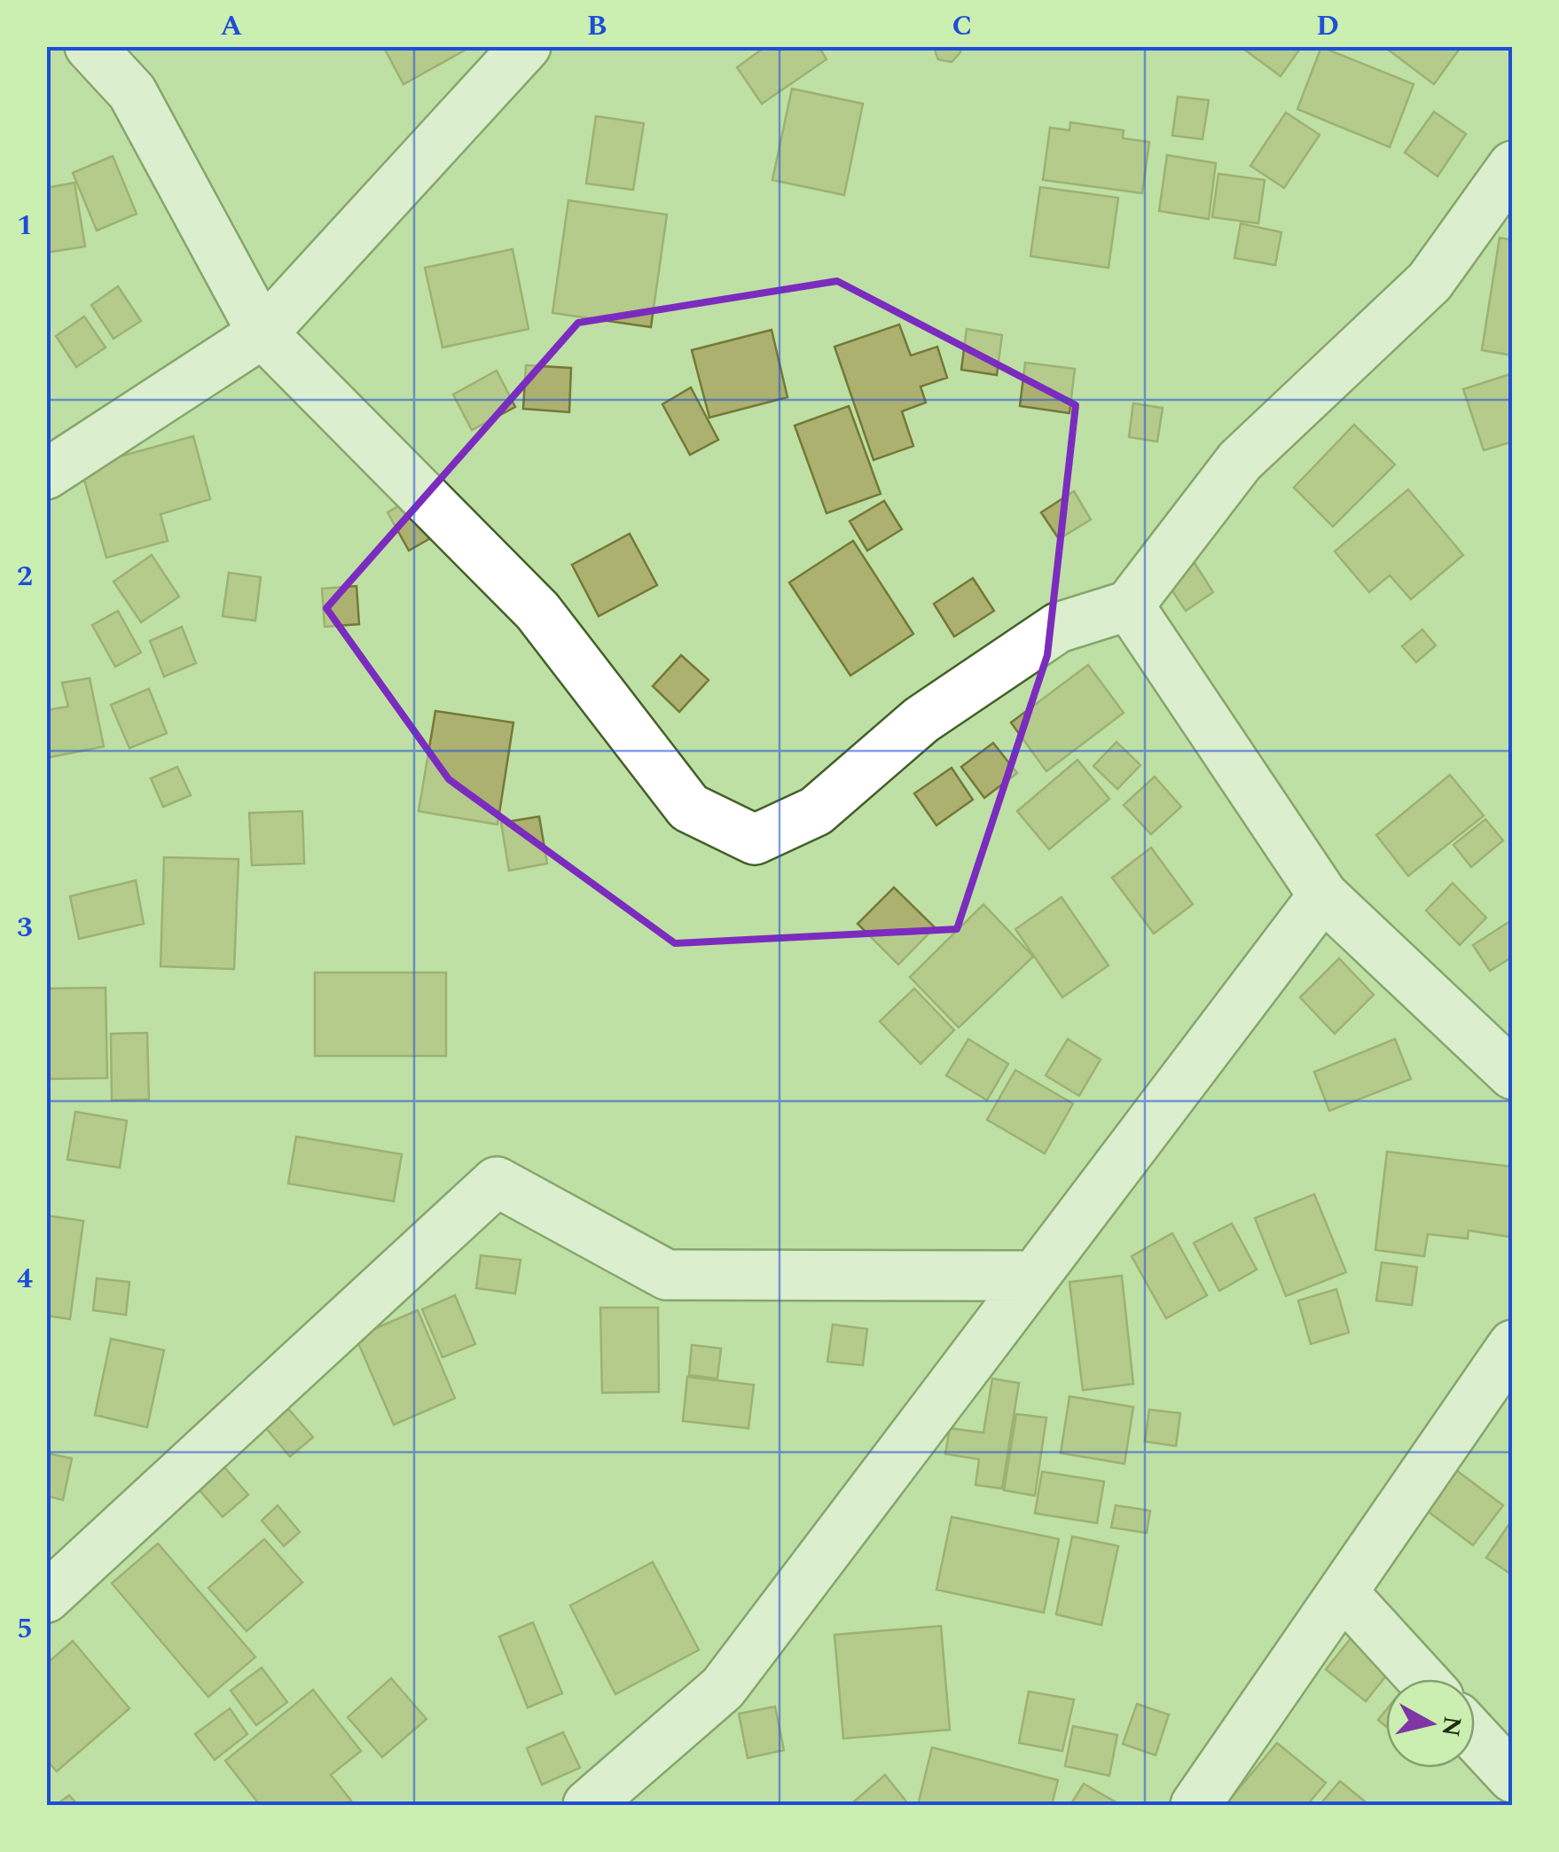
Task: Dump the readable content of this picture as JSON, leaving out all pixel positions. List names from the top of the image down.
{
  "north": "right",
  "grid": {
    "columns": [
      "A",
      "B",
      "C",
      "D"
    ],
    "rows": [
      "1",
      "2",
      "3",
      "4",
      "5"
    ]
  }
}
